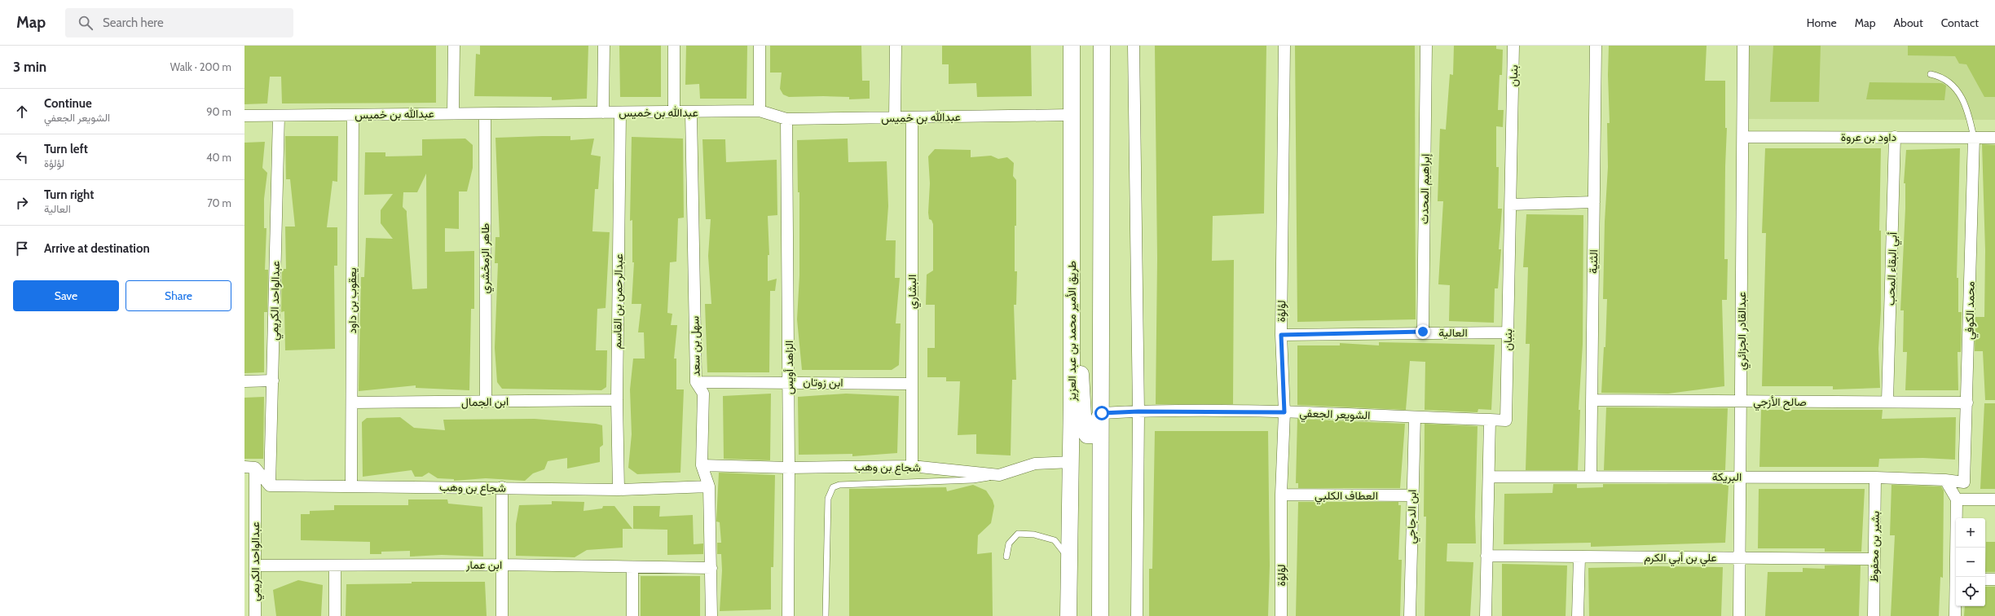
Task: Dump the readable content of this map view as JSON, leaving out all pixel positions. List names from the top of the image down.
{
  "streets": {
    "main road": ["طريق الأمير محمد بن عبد العزيز"],
    "street": [
      "بنبان",
      "عبدالله بن خميس",
      "داود بن عروة",
      "إبراهيم المحدث",
      "طاهر الزمخشري",
      "الثنية",
      "أبي البقاء المحب",
      "البشاري",
      "عبدالواحد الكريمي",
      "يعقوب بن داود",
      "عبدالرحمن بن القاسم",
      "محمد الكوفي",
      "لؤلؤة",
      "عبدالقادر الجزائري",
      "العالية",
      "سهل بن سعد",
      "الزاهد أويس",
      "ابن زوتان",
      "ابن الجمال",
      "صالح الأزجي",
      "الشويعر الجعفي",
      "شجاع بن وهب",
      "البريكة",
      "العطاف الكلبي",
      "ابن الدجاجي",
      "بشير بن محفوظ",
      "علي بن أبي الكرم",
      "ابن عمار"
    ]
  },
  "crossings": [
    ["بنبان", "العالية"],
    ["بنبان", "الشويعر الجعفي"],
    ["عبدالله بن خميس", "طاهر الزمخشري"],
    ["عبدالله بن خميس", "البشاري"],
    ["عبدالله بن خميس", "عبدالواحد الكريمي"],
    ["عبدالله بن خميس", "يعقوب بن داود"],
    ["عبدالله بن خميس", "عبدالرحمن بن القاسم"],
    ["عبدالله بن خميس", "طريق الأمير محمد بن عبد العزيز"],
    ["عبدالله بن خميس", "سهل بن سعد"],
    ["عبدالله بن خميس", "الزاهد أويس"],
    ["داود بن عروة", "أبي البقاء المحب"],
    ["داود بن عروة", "محمد الكوفي"],
    ["داود بن عروة", "عبدالقادر الجزائري"],
    ["إبراهيم المحدث", "العالية"],
    ["طاهر الزمخشري", "ابن الجمال"],
    ["الثنية", "صالح الأزجي"],
    ["الثنية", "البريكة"],
    ["أبي البقاء المحب", "صالح الأزجي"],
    ["البشاري", "ابن زوتان"],
    ["البشاري", "شجاع بن وهب"],
    ["عبدالواحد الكريمي", "شجاع بن وهب"],
    ["عبدالواحد الكريمي", "ابن عمار"],
    ["يعقوب بن داود", "ابن الجمال"],
    ["يعقوب بن داود", "شجاع بن وهب"],
    ["عبدالرحمن بن القاسم", "ابن الجمال"],
    ["عبدالرحمن بن القاسم", "شجاع بن وهب"],
    ["محمد الكوفي", "صالح الأزجي"],
    ["محمد الكوفي", "البريكة"],
    ["لؤلؤة", "العالية"],
    ["لؤلؤة", "الشويعر الجعفي"],
    ["لؤلؤة", "العطاف الكلبي"],
    ["طريق الأمير محمد بن عبد العزيز", "شجاع بن وهب"],
    ["عبدالقادر الجزائري", "صالح الأزجي"],
    ["عبدالقادر الجزائري", "البريكة"],
    ["عبدالقادر الجزائري", "علي بن أبي الكرم"],
    ["سهل بن سعد", "ابن زوتان"],
    ["سهل بن سعد", "شجاع بن وهب"],
    ["سهل بن سعد", "ابن عمار"],
    ["الزاهد أويس", "ابن زوتان"],
    ["الزاهد أويس", "شجاع بن وهب"],
    ["الشويعر الجعفي", "ابن الدجاجي"],
    ["البريكة", "بشير بن محفوظ"],
    ["العطاف الكلبي", "ابن الدجاجي"],
    ["بشير بن محفوظ", "علي بن أبي الكرم"]
  ],
  "page": {
    "header": "Map",
    "search": "Search here",
    "nav": [
      "Home",
      "Map",
      "About",
      "Contact"
    ],
    "heading": ["3 min", "Walk · 200 m"],
    "list": [
      ["Continue", "الشويعر الجعفي", "90 m"],
      ["Turn left", "لؤلؤة", "40 m"],
      ["Turn right", "العالية", "70 m"],
      "Arrive at destination"
    ],
    "buttons": ["Save", "Share"],
    "map_buttons": ["+", "−"]
  }
}
